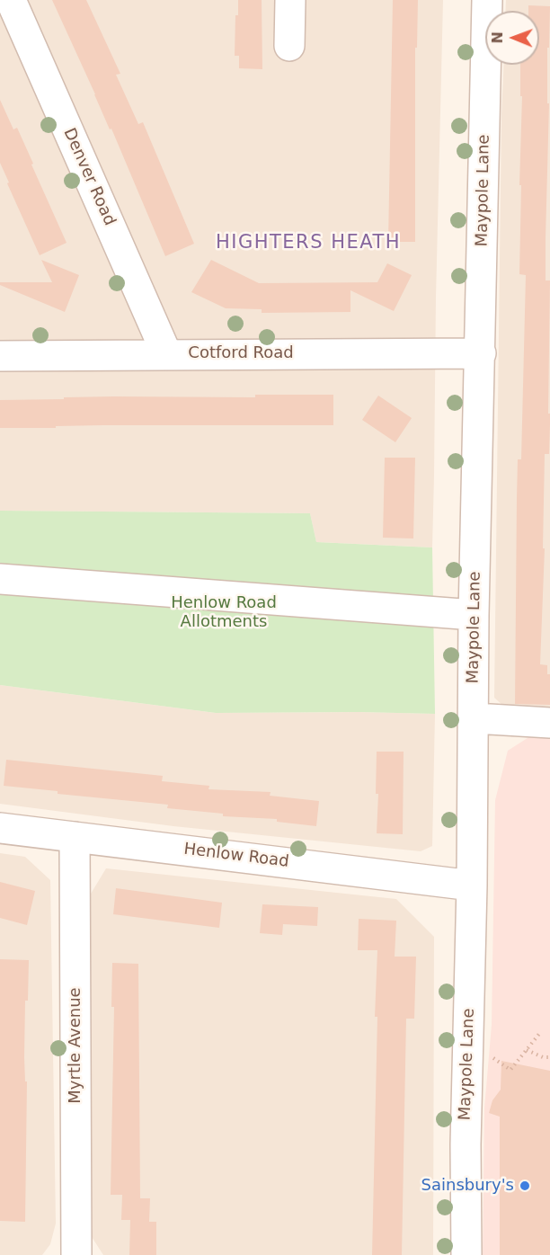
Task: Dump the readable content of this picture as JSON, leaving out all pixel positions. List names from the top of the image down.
{
  "streets": {
    "street": [
      "Denver Road",
      "Maypole Lane",
      "Cotford Road",
      "Henlow Road",
      "Myrtle Avenue"
    ]
  },
  "crossings": [
    ["Denver Road", "Cotford Road"],
    ["Maypole Lane", "Cotford Road"],
    ["Maypole Lane", "Henlow Road"],
    ["Henlow Road", "Myrtle Avenue"]
  ],
  "districts": ["HIGHTERS HEATH"],
  "parks": ["Henlow Road Allotments"],
  "places": ["Sainsbury's"],
  "north": "left"
}
